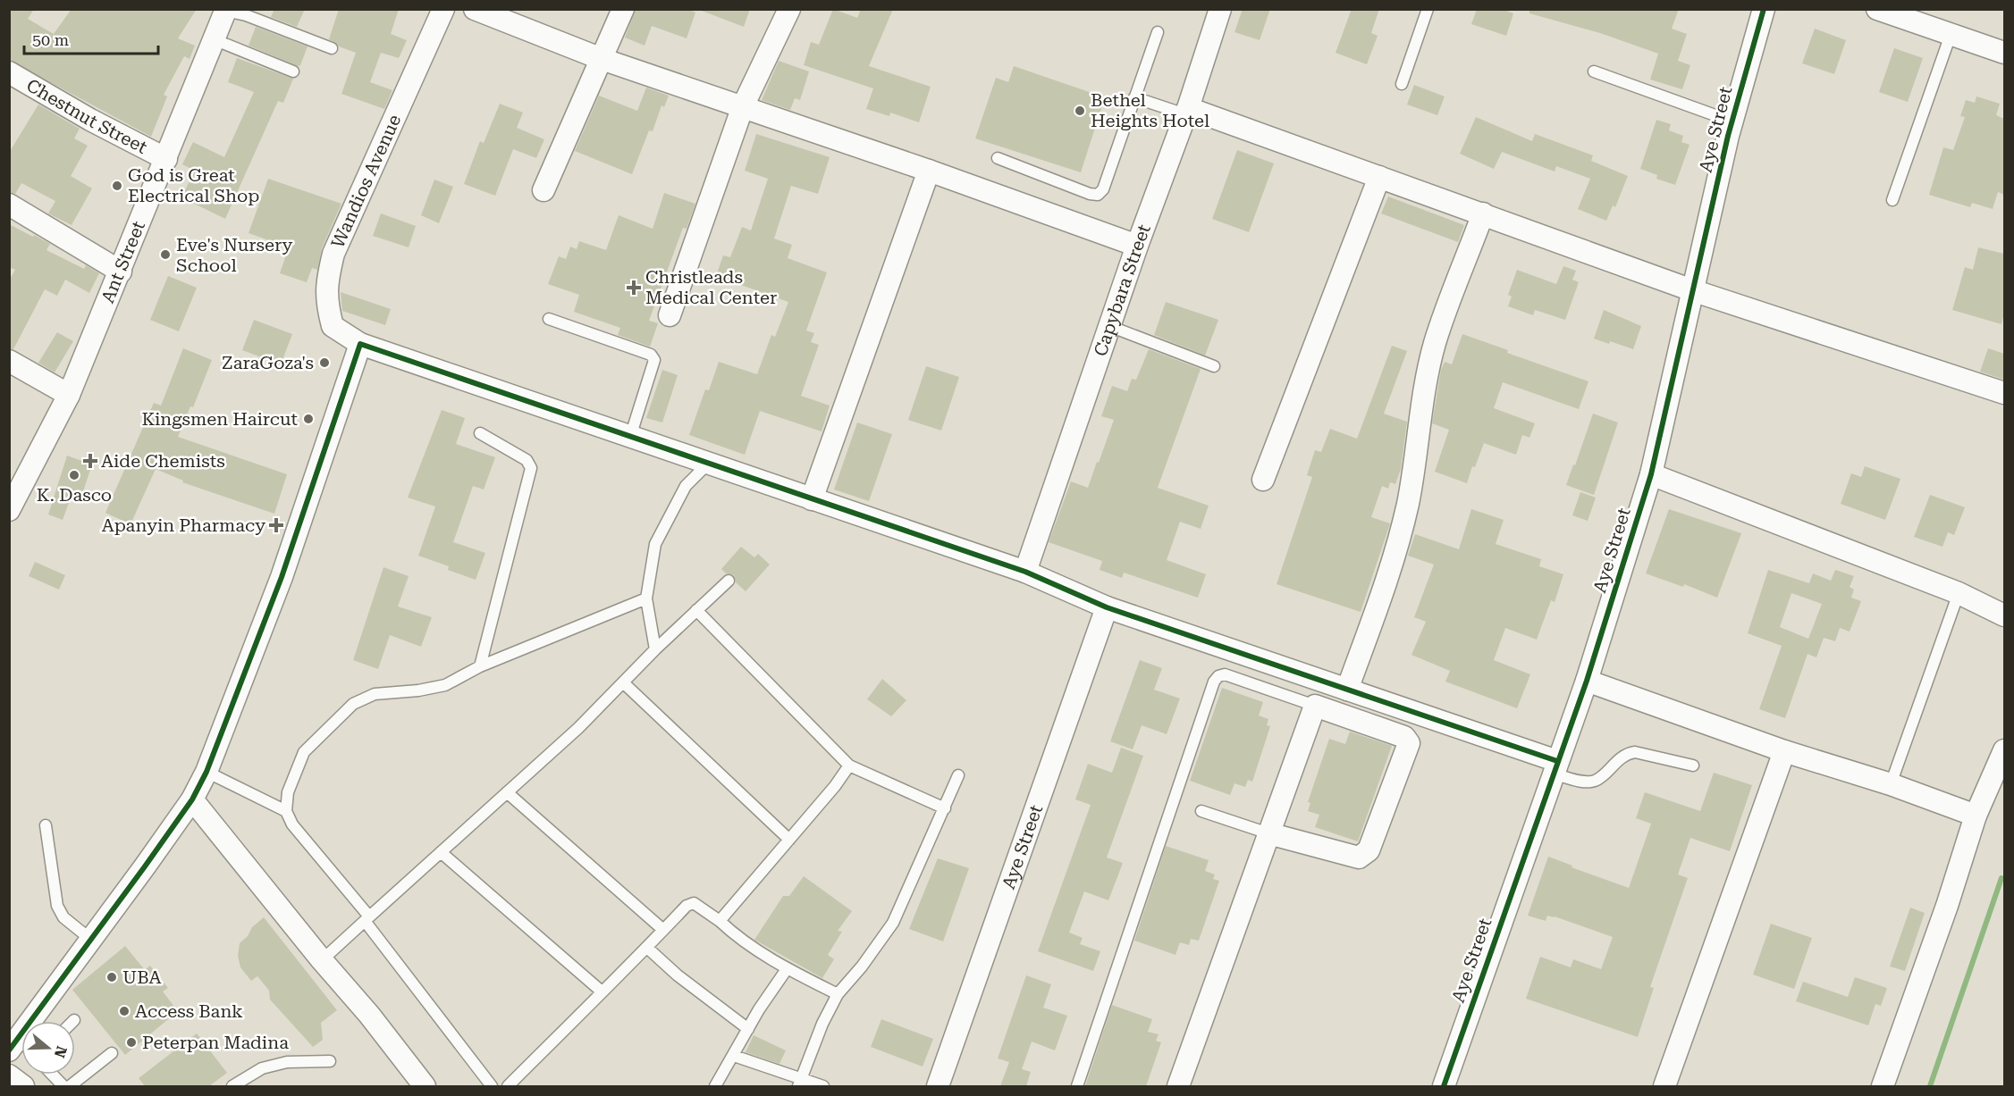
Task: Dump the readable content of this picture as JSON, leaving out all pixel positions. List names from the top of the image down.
{
  "streets": {
    "street": [
      "Chestnut Street",
      "Aye Street",
      "Wandios Avenue",
      "Ant Street",
      "Capybara Street"
    ]
  },
  "crossings": [
    ["Chestnut Street", "Ant Street"],
    ["Aye Street", "Wandios Avenue"],
    ["Wandios Avenue", "Capybara Street"]
  ],
  "places": {
    "other": [
      "Bethel Heights Hotel",
      "God is Great Electrical Shop",
      "Eve's Nursery School",
      "ZaraGoza's",
      "Kingsmen Haircut",
      "K. Dasco",
      "UBA",
      "Access Bank",
      "Peterpan Madina"
    ],
    "health": ["Christleads Medical Center", "Aide Chemists", "Apanyin Pharmacy"]
  },
  "scale_bar": "50 m",
  "north": "right"
}
